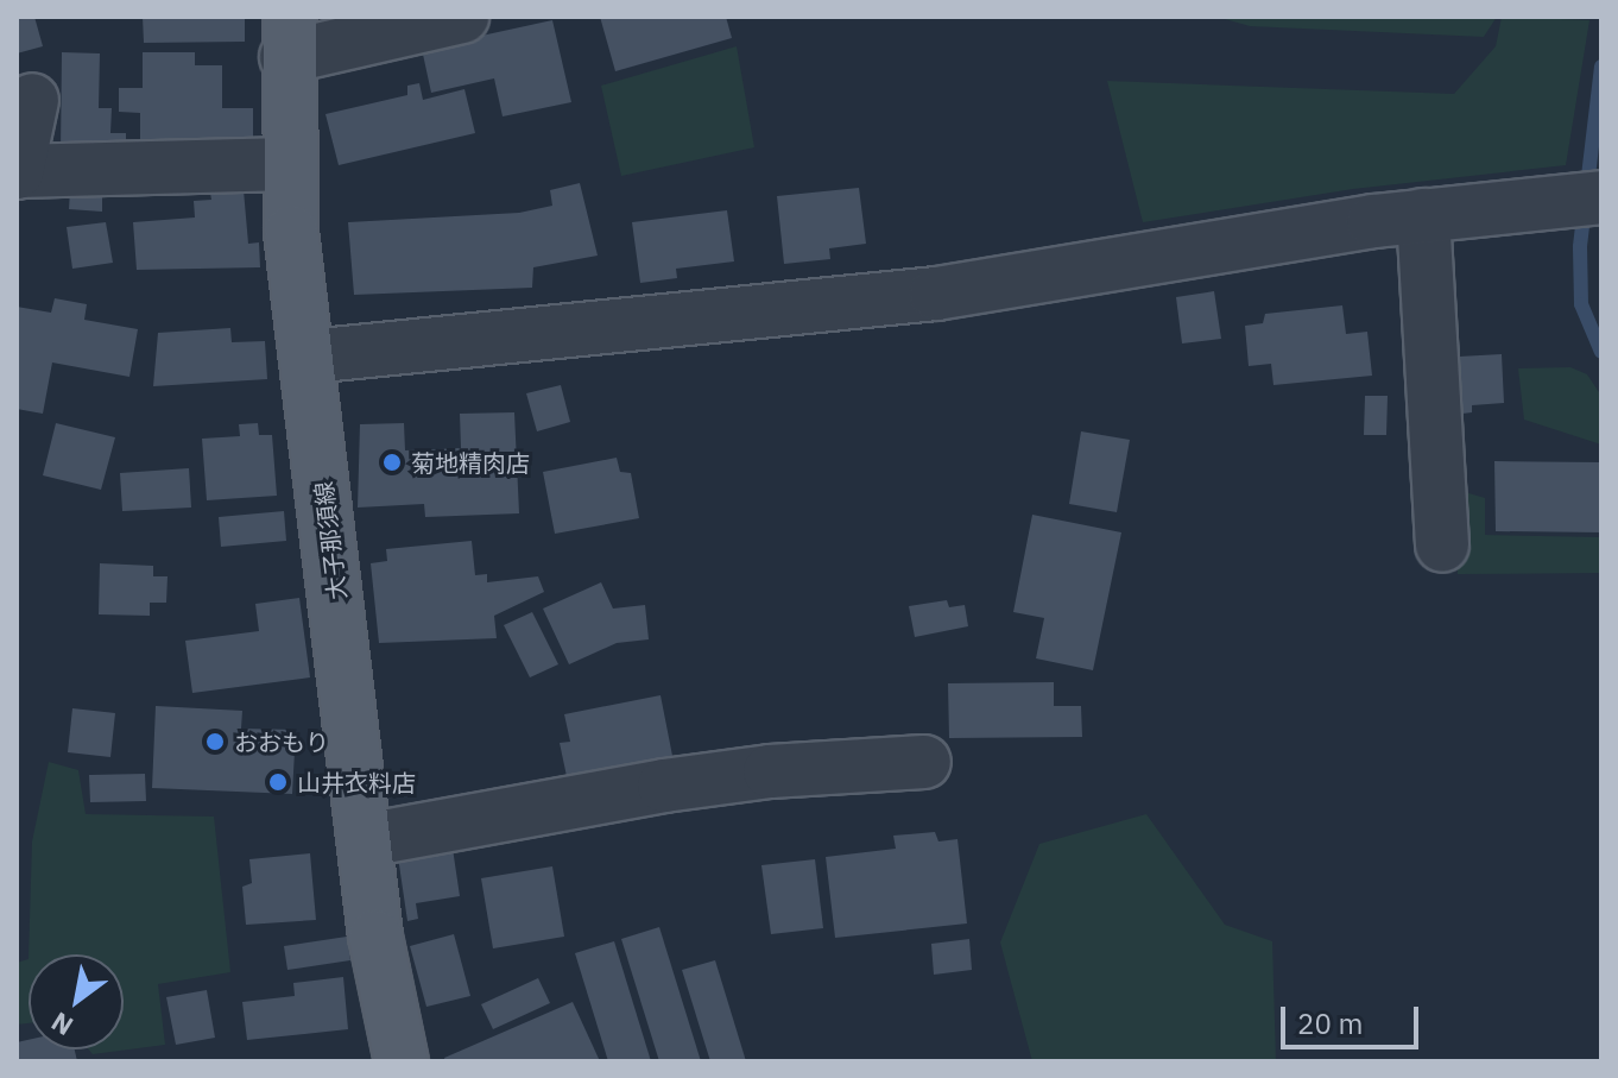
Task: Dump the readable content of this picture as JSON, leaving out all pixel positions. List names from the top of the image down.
{
  "streets": {
    "main road": ["大子那須線"]
  },
  "places": ["菊地精肉店", "おおもり", "山井衣料店"],
  "scale_bar": "20 m",
  "north": "bottom left"
}
